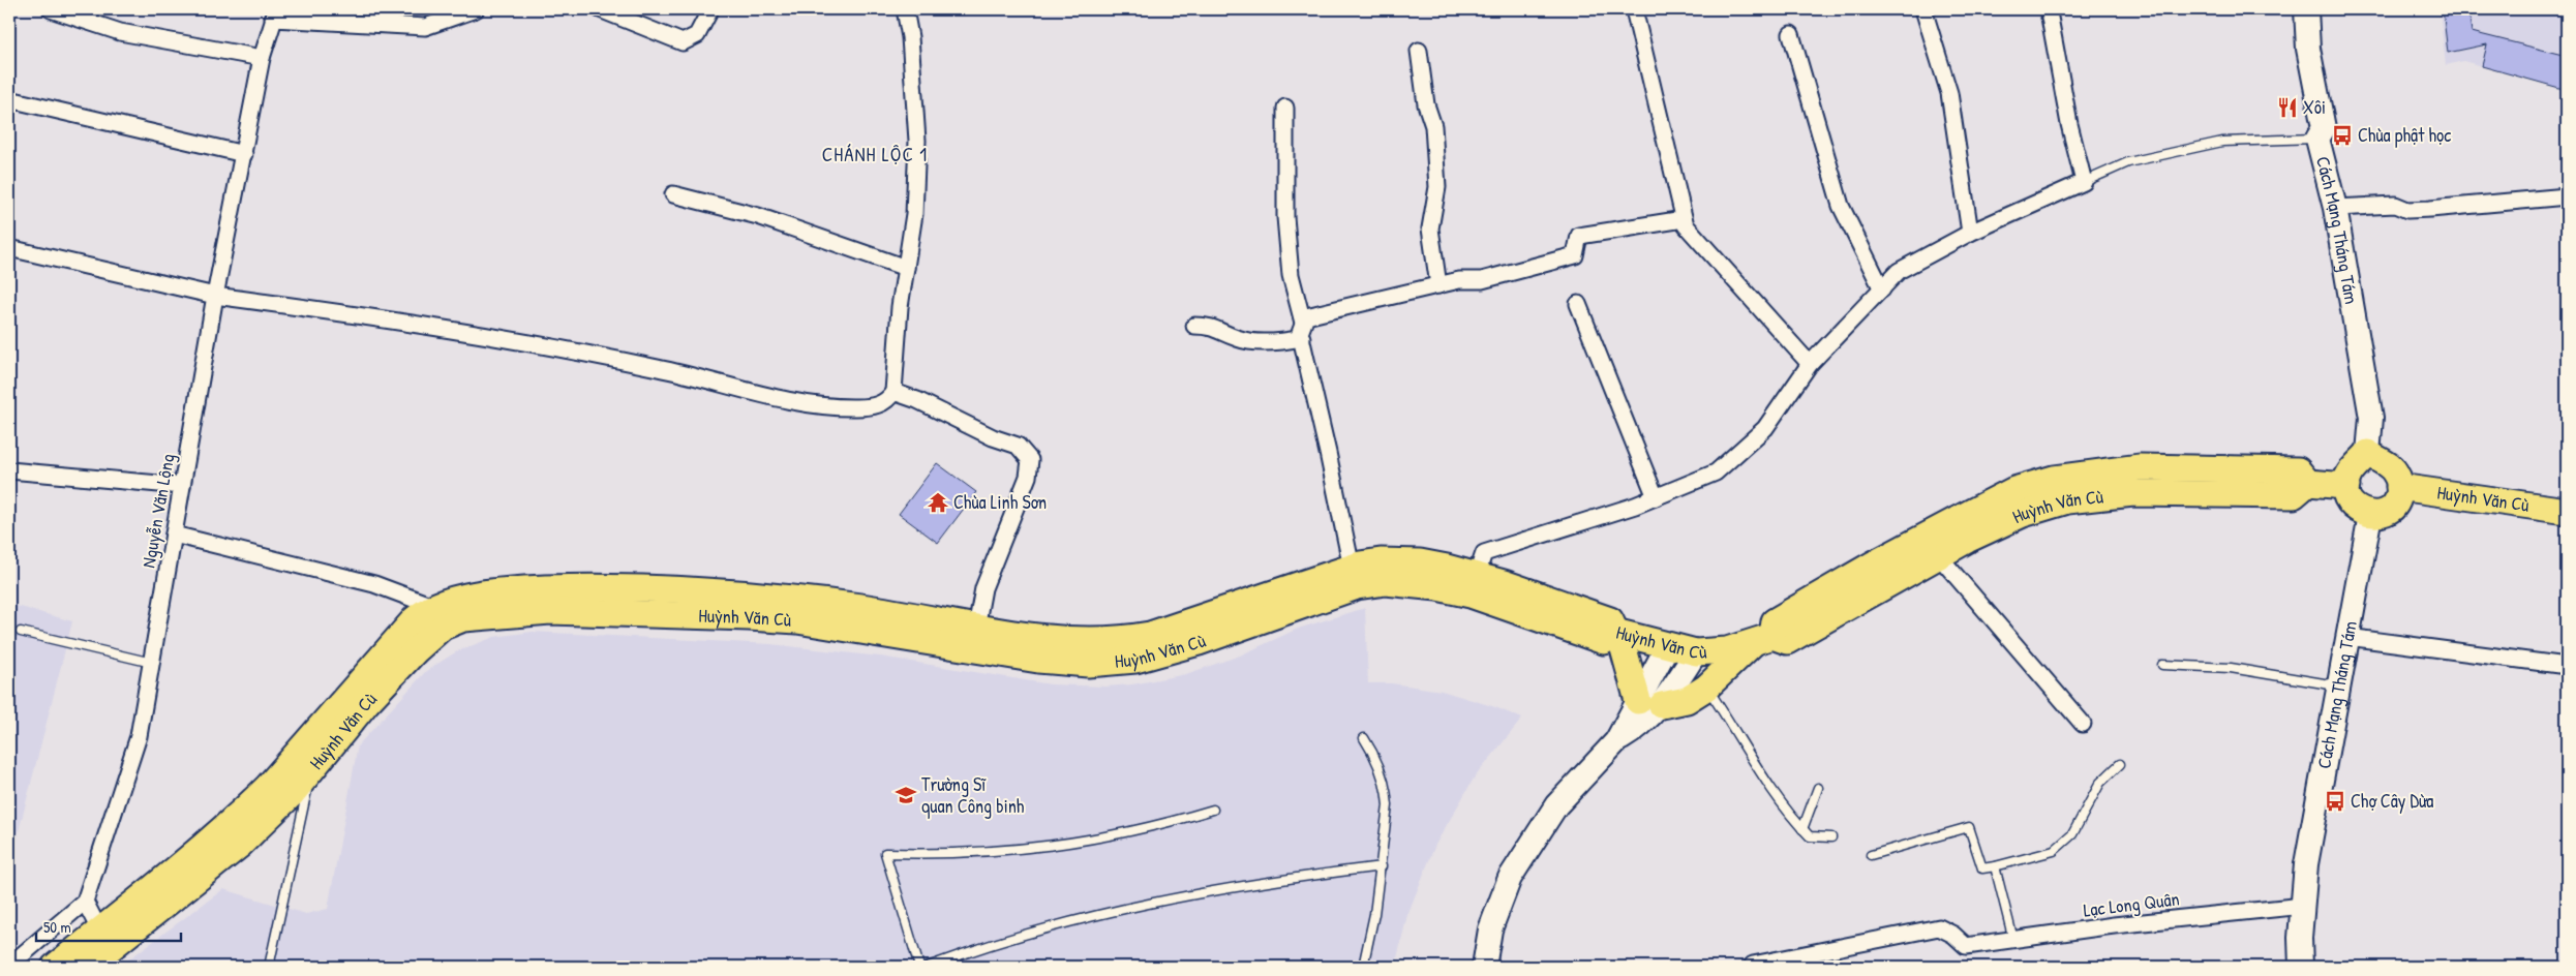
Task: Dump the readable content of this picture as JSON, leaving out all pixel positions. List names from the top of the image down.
{
  "streets": {
    "main road": ["Cách Mạng Tháng Tám", "Huỳnh Văn Cù"],
    "street": ["Nguyễn Văn Lộng", "Lạc Long Quân"]
  },
  "crossings": [
    ["Cách Mạng Tháng Tám", "Huỳnh Văn Cù"],
    ["Cách Mạng Tháng Tám", "Lạc Long Quân"]
  ],
  "districts": ["CHÁNH LỘC 1"],
  "places": {
    "restaurant": ["Xôi"],
    "bus stop": ["Chùa phật học", "Chợ Cây Dừa"],
    "temple": ["Chùa Linh Sơn"],
    "school or university": ["Trường Sĩ quan Công binh"]
  },
  "scale_bar": "50 m"
}
